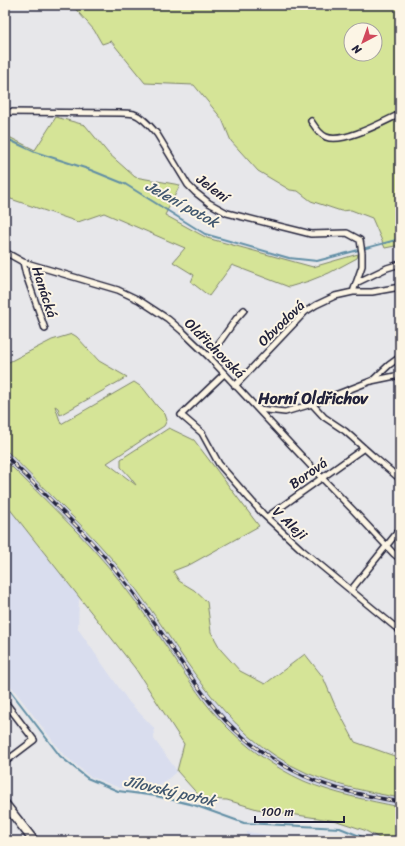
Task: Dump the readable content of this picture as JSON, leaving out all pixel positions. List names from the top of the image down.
{
  "streets": {
    "street": [
      "Jelení",
      "Hanácká",
      "Obvodová",
      "Oldřichovská",
      "Borová",
      "V Aleji"
    ]
  },
  "crossings": [
    ["Jelení", "Obvodová"],
    ["Hanácká", "Oldřichovská"],
    ["Obvodová", "Oldřichovská"],
    ["Oldřichovská", "Borová"],
    ["Oldřichovská", "V Aleji"],
    ["Borová", "V Aleji"]
  ],
  "districts": ["Horní Oldřichov"],
  "water": ["Jelení potok", "Jílovský potok"],
  "scale_bar": "100 m",
  "north": "bottom left"
}
